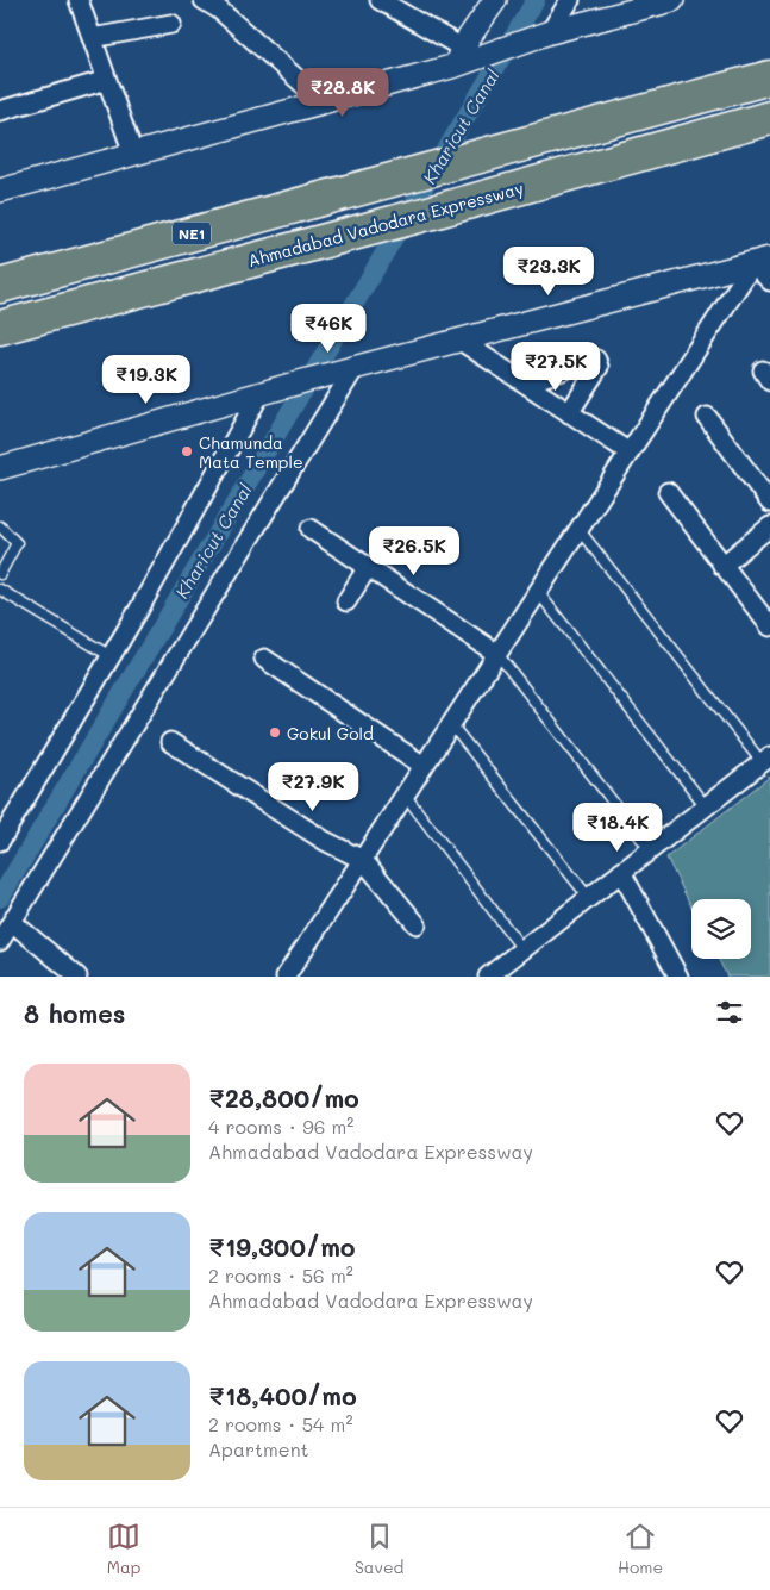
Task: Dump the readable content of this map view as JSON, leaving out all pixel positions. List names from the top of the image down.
{
  "streets": {
    "highway": ["Ahmadabad Vadodara Expressway", "NE1"]
  },
  "water": ["Kharicut Canal"],
  "places": ["Chamunda Mata Temple", "Gokul Gold"],
  "page": {
    "price": [
      "₹28.8K",
      "₹23.3K",
      "₹46K",
      "₹27.5K",
      "₹19.3K",
      "₹26.5K",
      "₹27.9K",
      "₹18.4K"
    ],
    "heading": "8 homes",
    "list": [
      {
        "name": "₹28,800/mo",
        "note": "4 rooms · 96 m² · Ahmadabad Vadodara Expressway"
      },
      {
        "name": "₹19,300/mo",
        "note": "2 rooms · 56 m² · Ahmadabad Vadodara Expressway"
      },
      {
        "name": "₹18,400/mo",
        "note": "2 rooms · 54 m² · Apartment"
      }
    ],
    "tabs": ["Map", "Saved", "Home"]
  }
}
